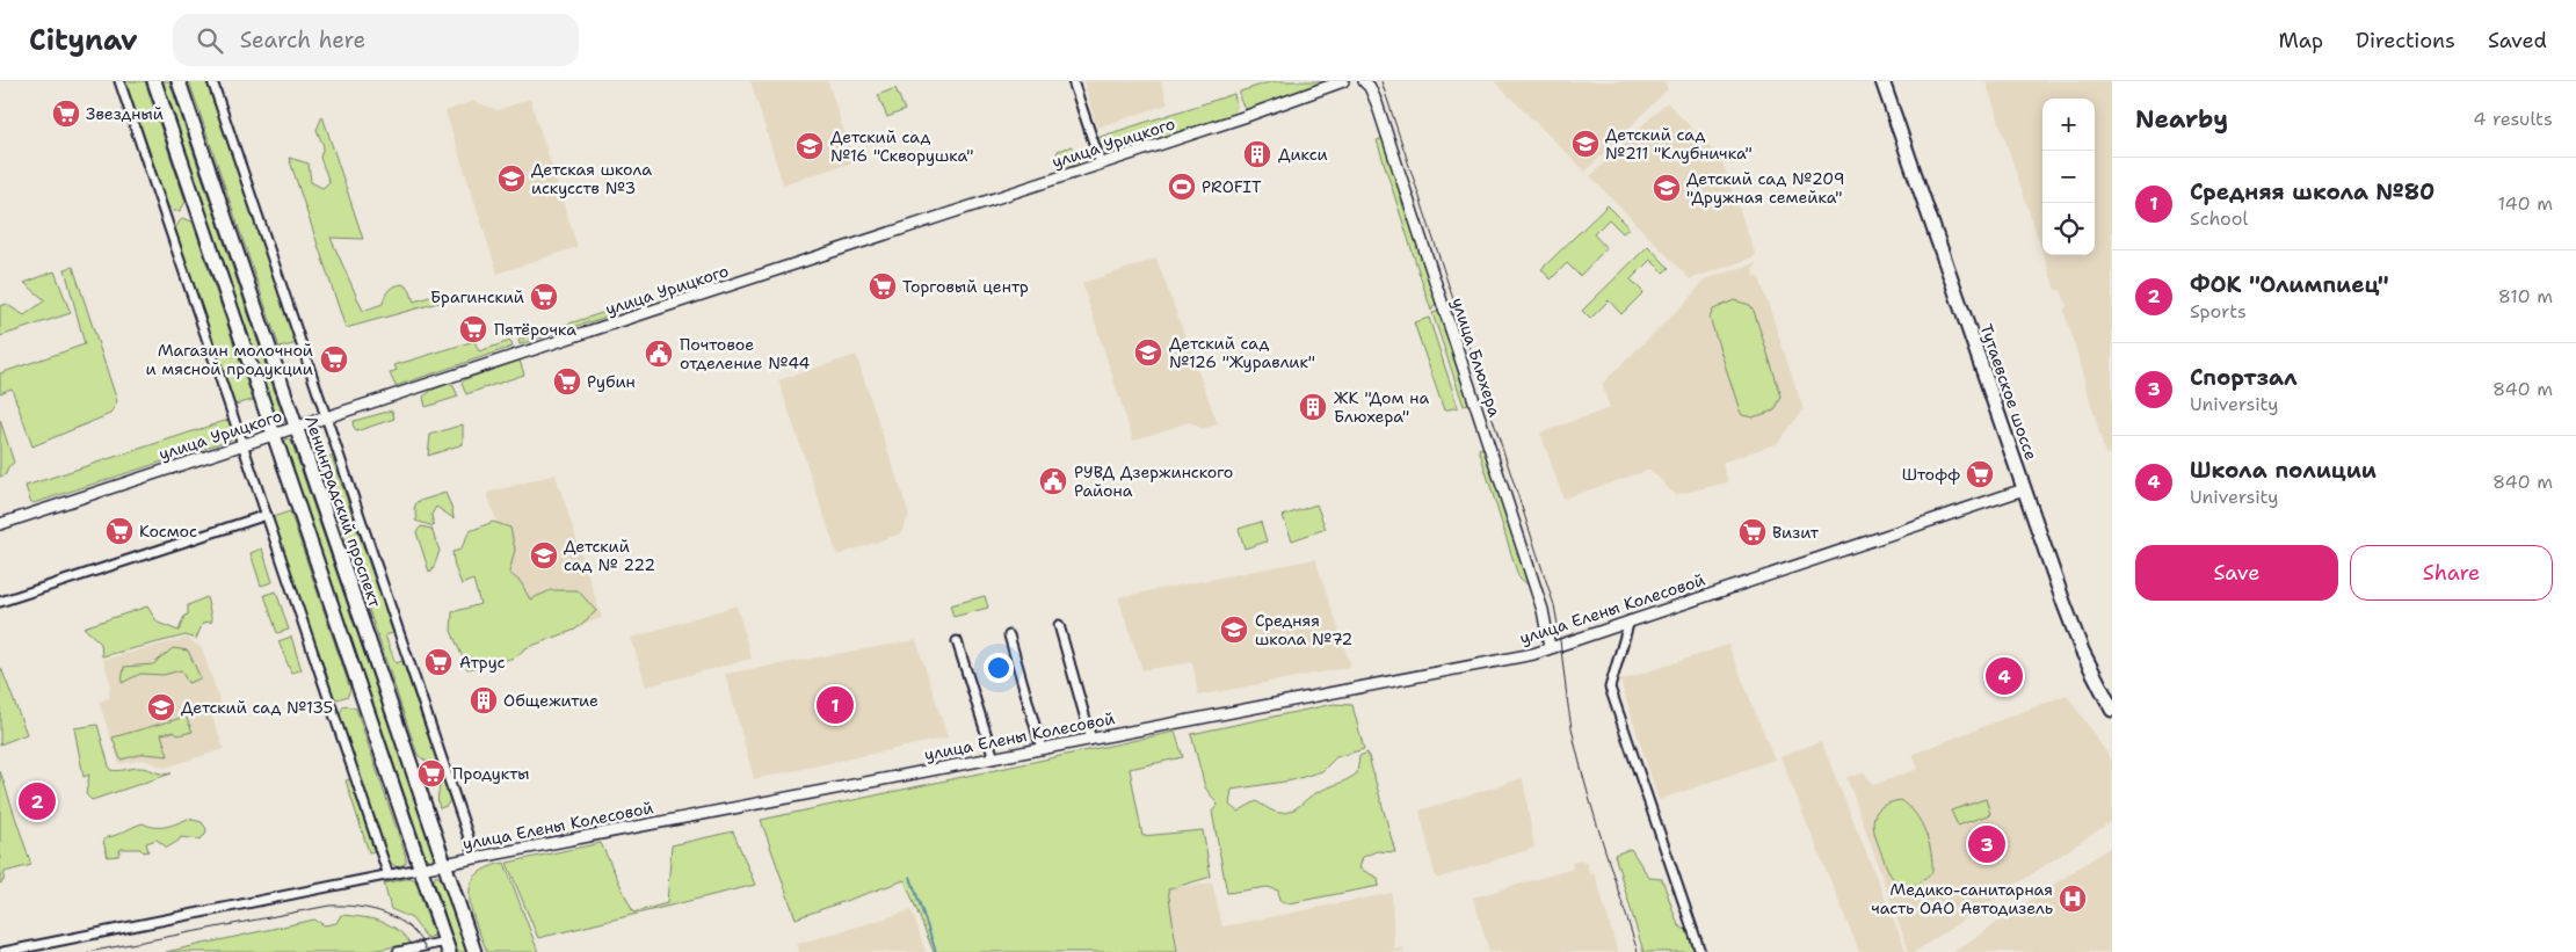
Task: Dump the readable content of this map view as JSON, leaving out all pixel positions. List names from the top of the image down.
{
  "streets": {
    "main road": ["Тутаевское шоссе", "Ленинградский проспект"],
    "street": ["улица Урицкого", "улица Блюхера", "улица Елены Колесовой"]
  },
  "crossings": [
    ["улица Урицкого", "Ленинградский проспект"],
    ["улица Блюхера", "улица Елены Колесовой"],
    ["Тутаевское шоссе", "улица Елены Колесовой"],
    ["Ленинградский проспект", "улица Елены Колесовой"]
  ],
  "places": {
    "supermarket": [
      "Звездный",
      "Торговый центр",
      "Брагинский",
      "Пятёрочка",
      "Магазин молочной и мясной продукции",
      "Рубин",
      "Штофф",
      "Космос",
      "Визит",
      "Атрус",
      "Продукты"
    ],
    "school or university": [
      "Детский сад №211 \"Клубничка\"",
      "Детский сад №16 \"Скворушка\"",
      "Детская школа искусств №3",
      "Детский сад №209 \"Дружная семейка\"",
      "Детский сад №126 \"Журавлик\"",
      "Детский сад № 222",
      "Средняя школа №72",
      "Детский сад №135"
    ],
    "building": ["Дикси", "ЖК \"Дом на Блюхера\"", "Общежитие"],
    "sports": ["PROFIT"],
    "public building": ["Почтовое отделение №44", "РУВД Дзержинского Района"],
    "hospital": ["Медико-санитарная часть ОАО Автодизель"]
  },
  "page": {
    "header": "Citynav",
    "search": "Search here",
    "nav": ["Map", "Directions", "Saved"],
    "heading": ["Nearby", "4 results"],
    "map_buttons": ["+", "−"],
    "list": [
      {
        "mark": "1",
        "name": "Средняя школа №80",
        "note": "School",
        "value": "140 m"
      },
      {
        "mark": "2",
        "name": "ФОК \"Олимпиец\"",
        "note": "Sports",
        "value": "810 m"
      },
      {
        "mark": "3",
        "name": "Спортзал",
        "note": "University",
        "value": "840 m"
      },
      {
        "mark": "4",
        "name": "Школа полиции",
        "note": "University",
        "value": "840 m"
      }
    ],
    "buttons": ["Save", "Share"],
    "pins": [
      "4",
      "1",
      "2",
      "3"
    ]
  }
}
